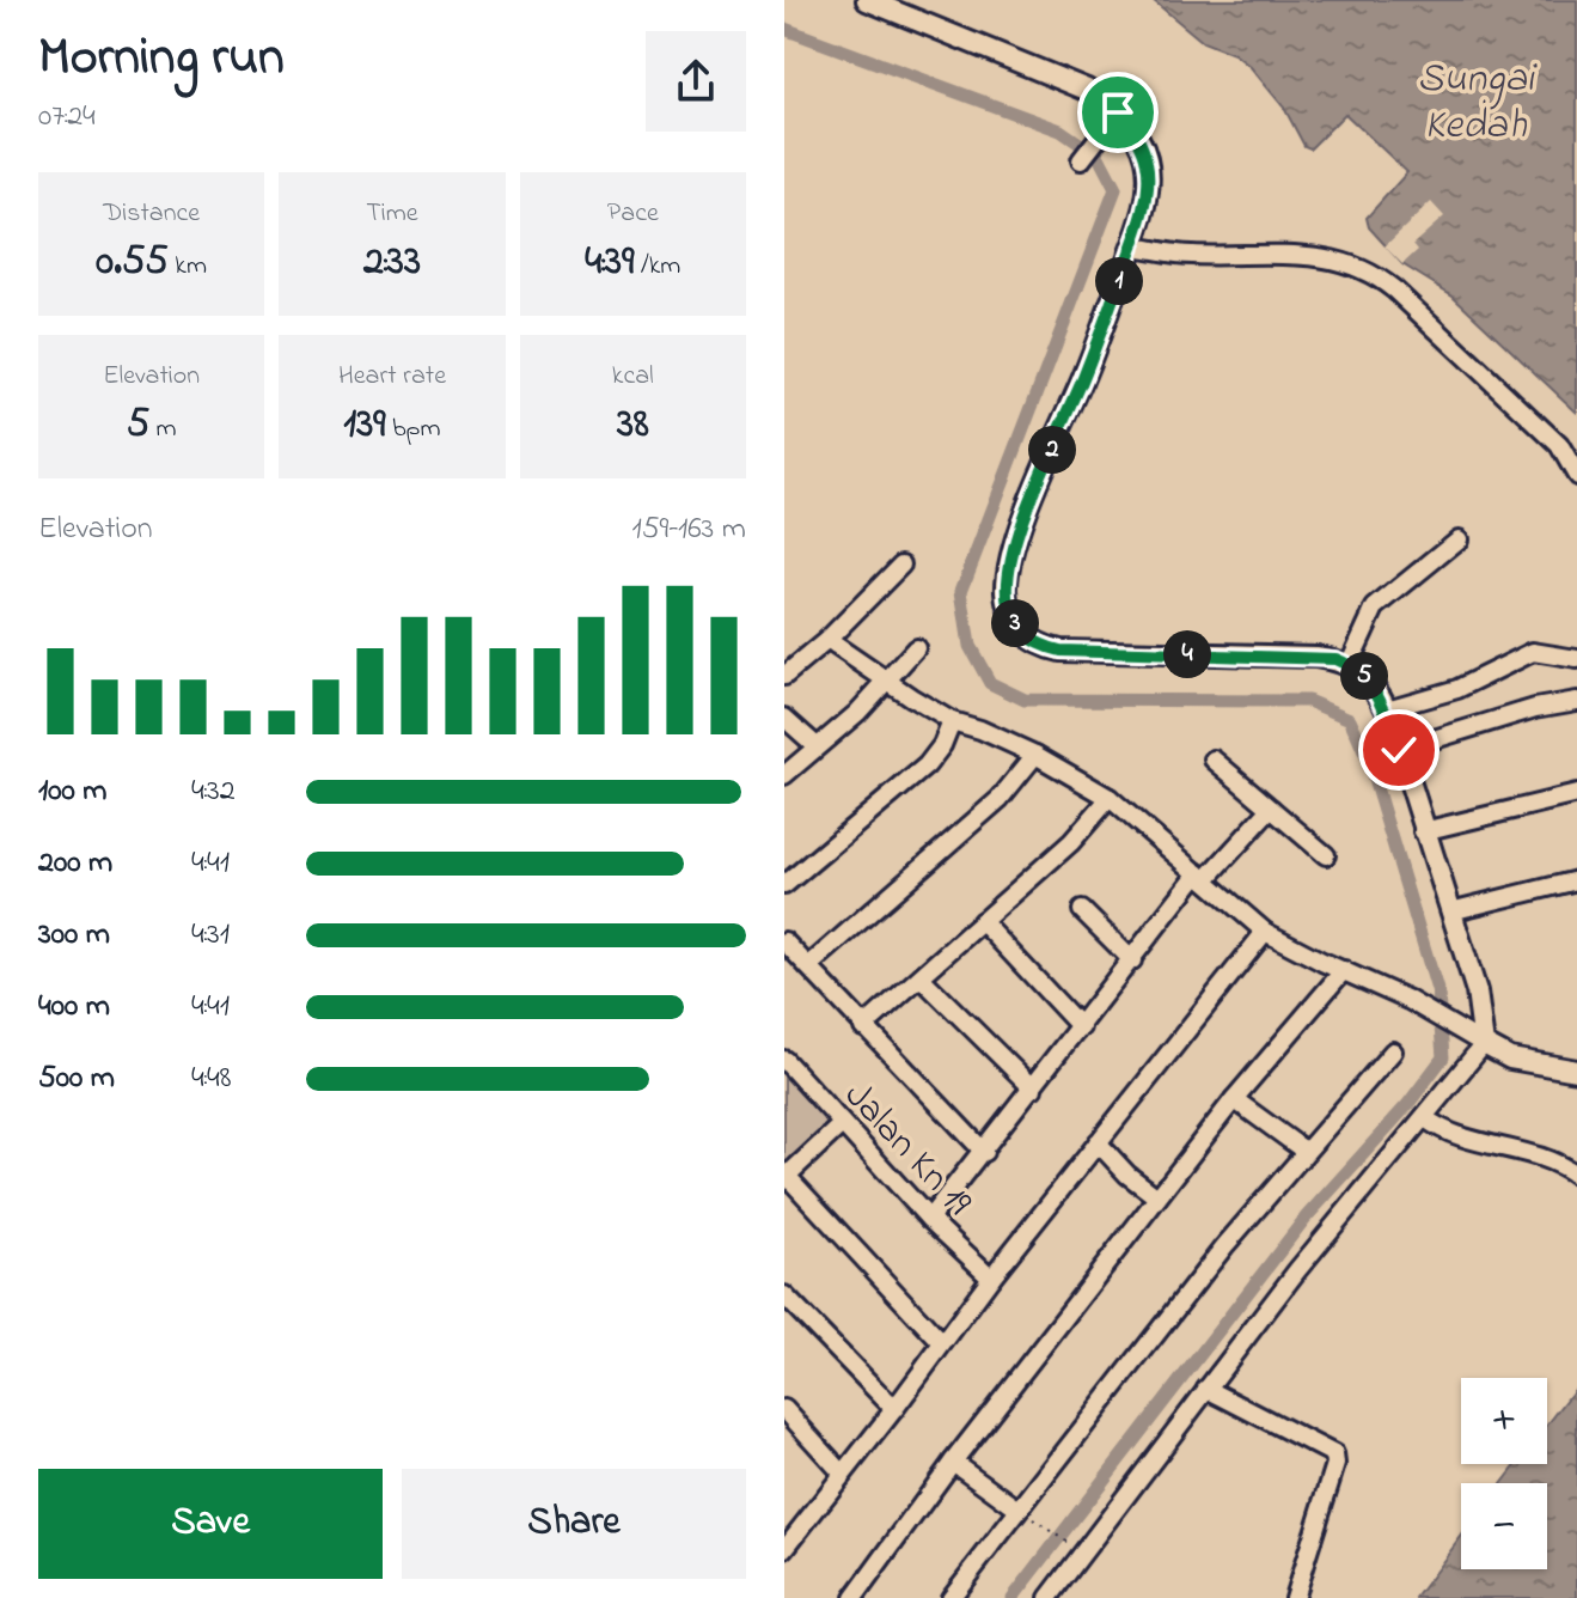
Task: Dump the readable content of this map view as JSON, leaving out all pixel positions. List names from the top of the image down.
{
  "streets": {
    "street": ["Jalan Kn 19"]
  },
  "water": ["Sungai Kedah"],
  "page": {
    "heading": ["Morning run", "07:24"],
    "stats": [
      ["Distance", "0.55 km"],
      ["Time", "2:33"],
      ["Pace", "4:39 /km"],
      ["Elevation", "5 m"],
      ["Heart rate", "139 bpm"],
      ["kcal", "38"]
    ],
    "pins": [
      "1",
      "2",
      "3",
      "4",
      "5"
    ],
    "chart": ["Elevation", "159–163 m"],
    "list": [
      {
        "name": "100 m",
        "note": "4:32"
      },
      {
        "name": "200 m",
        "note": "4:41"
      },
      {
        "name": "300 m",
        "note": "4:31"
      },
      {
        "name": "400 m",
        "note": "4:41"
      },
      {
        "name": "500 m",
        "note": "4:48"
      }
    ],
    "map_buttons": ["+", "−"],
    "buttons": ["Save", "Share"]
  }
}
